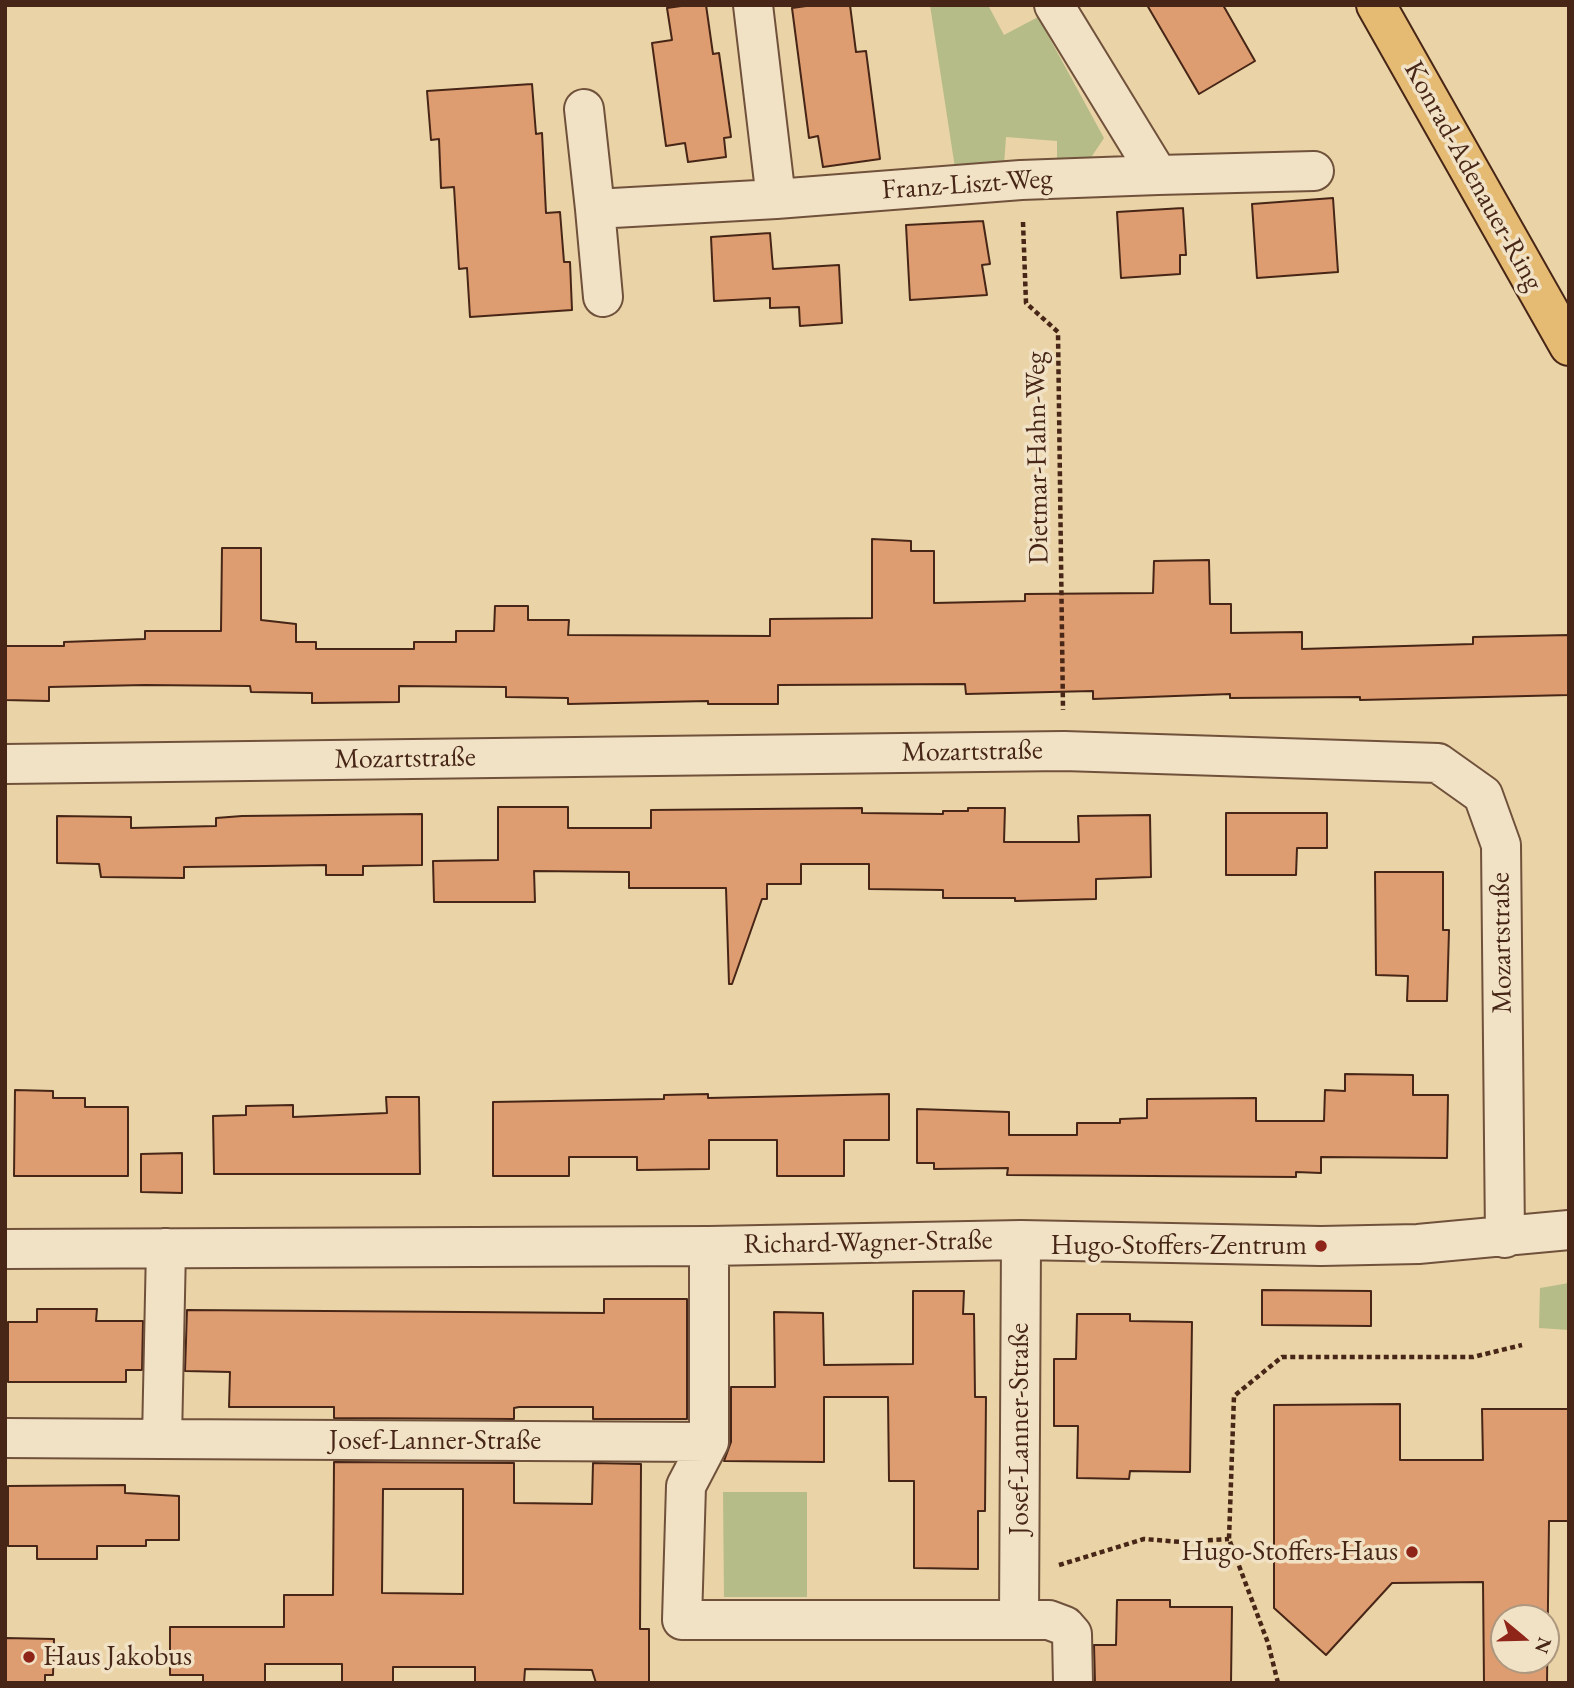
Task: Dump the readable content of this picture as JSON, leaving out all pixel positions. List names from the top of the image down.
{
  "streets": {
    "main road": ["Konrad-Adenauer-Ring"],
    "street": [
      "Franz-Liszt-Weg",
      "Mozartstraße",
      "Richard-Wagner-Straße",
      "Josef-Lanner-Straße"
    ],
    "path": ["Dietmar-Hahn-Weg"]
  },
  "crossings": [
    ["Franz-Liszt-Weg", "Dietmar-Hahn-Weg"],
    ["Dietmar-Hahn-Weg", "Mozartstraße"],
    ["Mozartstraße", "Richard-Wagner-Straße"],
    ["Richard-Wagner-Straße", "Josef-Lanner-Straße"]
  ],
  "places": ["Hugo-Stoffers-Zentrum", "Hugo-Stoffers-Haus", "Haus Jakobus"],
  "north": "right"
}
